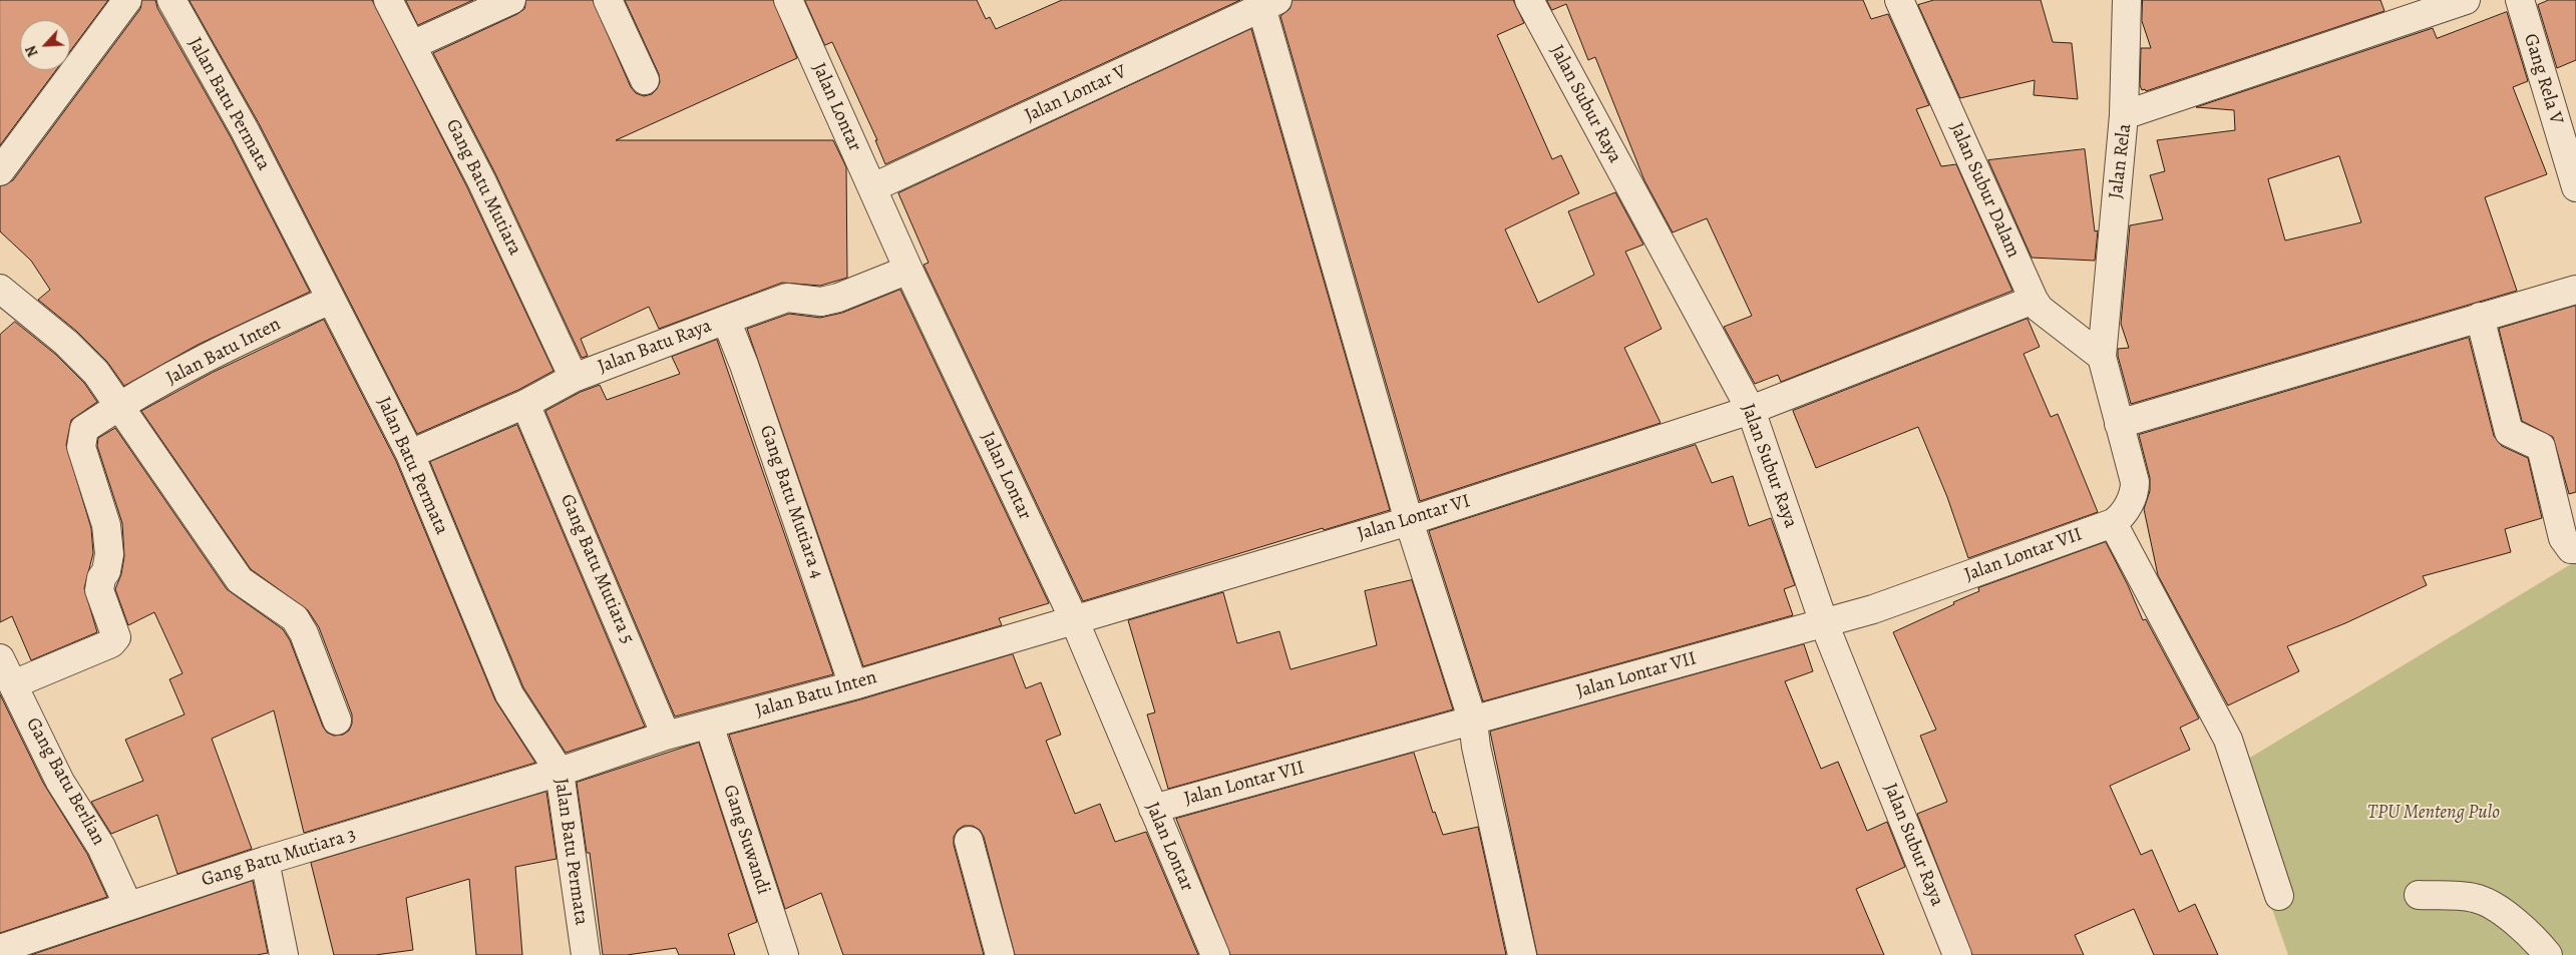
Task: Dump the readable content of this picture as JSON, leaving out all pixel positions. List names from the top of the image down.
{
  "streets": {
    "street": [
      "Gang Rela V",
      "Jalan Lontar V",
      "Jalan Batu Permata",
      "Jalan Subur Raya",
      "Jalan Lontar",
      "Jalan Rela",
      "Gang Batu Mutiara",
      "Jalan Subur Dalam",
      "Jalan Batu Raya",
      "Jalan Batu Inten",
      "Gang Batu Mutiara 4",
      "Jalan Lontar VI",
      "Jalan Lontar VII",
      "Gang Batu Mutiara 5",
      "Gang Batu Berlian",
      "Gang Suwandi",
      "Gang Batu Mutiara 3"
    ]
  },
  "crossings": [
    ["Jalan Lontar V", "Jalan Lontar"],
    ["Jalan Batu Permata", "Jalan Batu Raya"],
    ["Jalan Batu Permata", "Jalan Batu Inten"],
    ["Jalan Batu Permata", "Gang Batu Mutiara 3"],
    ["Jalan Subur Raya", "Jalan Lontar VI"],
    ["Jalan Subur Raya", "Jalan Lontar VII"],
    ["Jalan Lontar", "Jalan Batu Raya"],
    ["Jalan Lontar", "Jalan Batu Inten"],
    ["Jalan Lontar", "Jalan Lontar VI"],
    ["Jalan Lontar", "Jalan Lontar VII"],
    ["Jalan Rela", "Jalan Subur Dalam"],
    ["Jalan Rela", "Jalan Lontar VII"],
    ["Gang Batu Mutiara", "Jalan Batu Raya"],
    ["Jalan Subur Dalam", "Jalan Lontar VI"],
    ["Jalan Batu Raya", "Gang Batu Mutiara 4"],
    ["Jalan Batu Raya", "Gang Batu Mutiara 5"],
    ["Jalan Batu Inten", "Gang Batu Mutiara 4"],
    ["Jalan Batu Inten", "Jalan Lontar VI"],
    ["Jalan Batu Inten", "Gang Batu Mutiara 5"],
    ["Jalan Batu Inten", "Gang Batu Berlian"],
    ["Jalan Batu Inten", "Gang Suwandi"],
    ["Jalan Batu Inten", "Gang Batu Mutiara 3"],
    ["Gang Batu Berlian", "Gang Batu Mutiara 3"]
  ],
  "parks": ["TPU Menteng Pulo"],
  "north": "bottom left"
}
